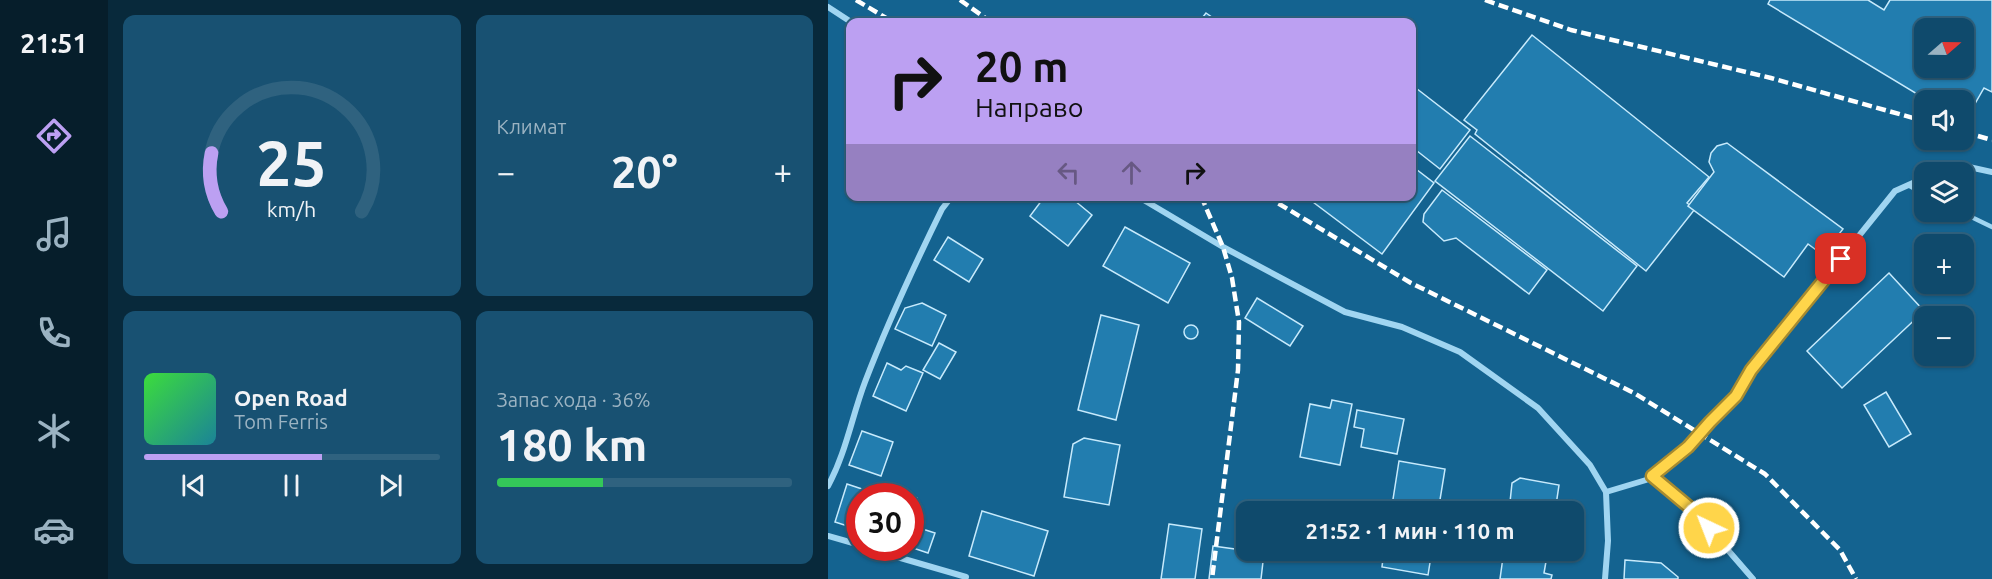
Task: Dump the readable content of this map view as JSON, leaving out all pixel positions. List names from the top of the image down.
{
  "north": "right",
  "page": {
    "tabs": "21:51",
    "tile": [
      "Климат",
      ["Запас хода · 36%", "180 km"]
    ],
    "map_buttons": ["+", "−"],
    "turn": ["20 m", "Направо"],
    "heat": ["−", "20°", "+"],
    "song": ["Open Road", "Tom Ferris"],
    "limit": "30",
    "trip": "21:52 · 1 мин · 110 m",
    "gauge": ["25", "km/h"]
  }
}
